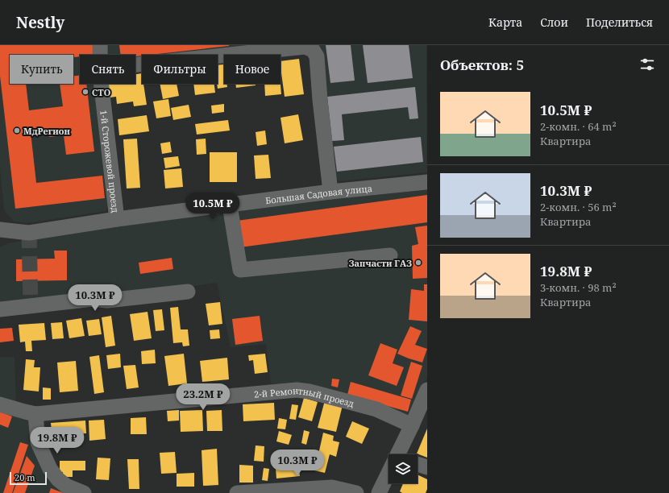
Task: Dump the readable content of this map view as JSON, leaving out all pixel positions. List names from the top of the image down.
{
  "streets": {
    "street": ["1-й Сторожевой проезд", "Большая Садовая улица", "2-й Ремонтный проезд"]
  },
  "crossings": [
    ["1-й Сторожевой проезд", "Большая Садовая улица"]
  ],
  "places": ["СТО", "МдРегион", "Запчасти ГАЗ"],
  "scale_bar": "20 m",
  "page": {
    "header": "Nestly",
    "nav": ["Карта", "Слои", "Поделиться"],
    "heading": "Объектов: 5",
    "chip": [
      "Купить",
      "Снять",
      "Фильтры",
      "Новое"
    ],
    "list": [
      {
        "name": "10.5M ₽",
        "note": "2-комн. · 64 m² · Квартира"
      },
      {
        "name": "10.3M ₽",
        "note": "2-комн. · 56 m² · Квартира"
      },
      {
        "name": "19.8M ₽",
        "note": "3-комн. · 98 m² · Квартира"
      }
    ],
    "price": [
      "10.5M ₽",
      "10.3M ₽",
      "23.2M ₽",
      "19.8M ₽",
      "10.3M ₽"
    ],
    "scale": "20 m"
  }
}
